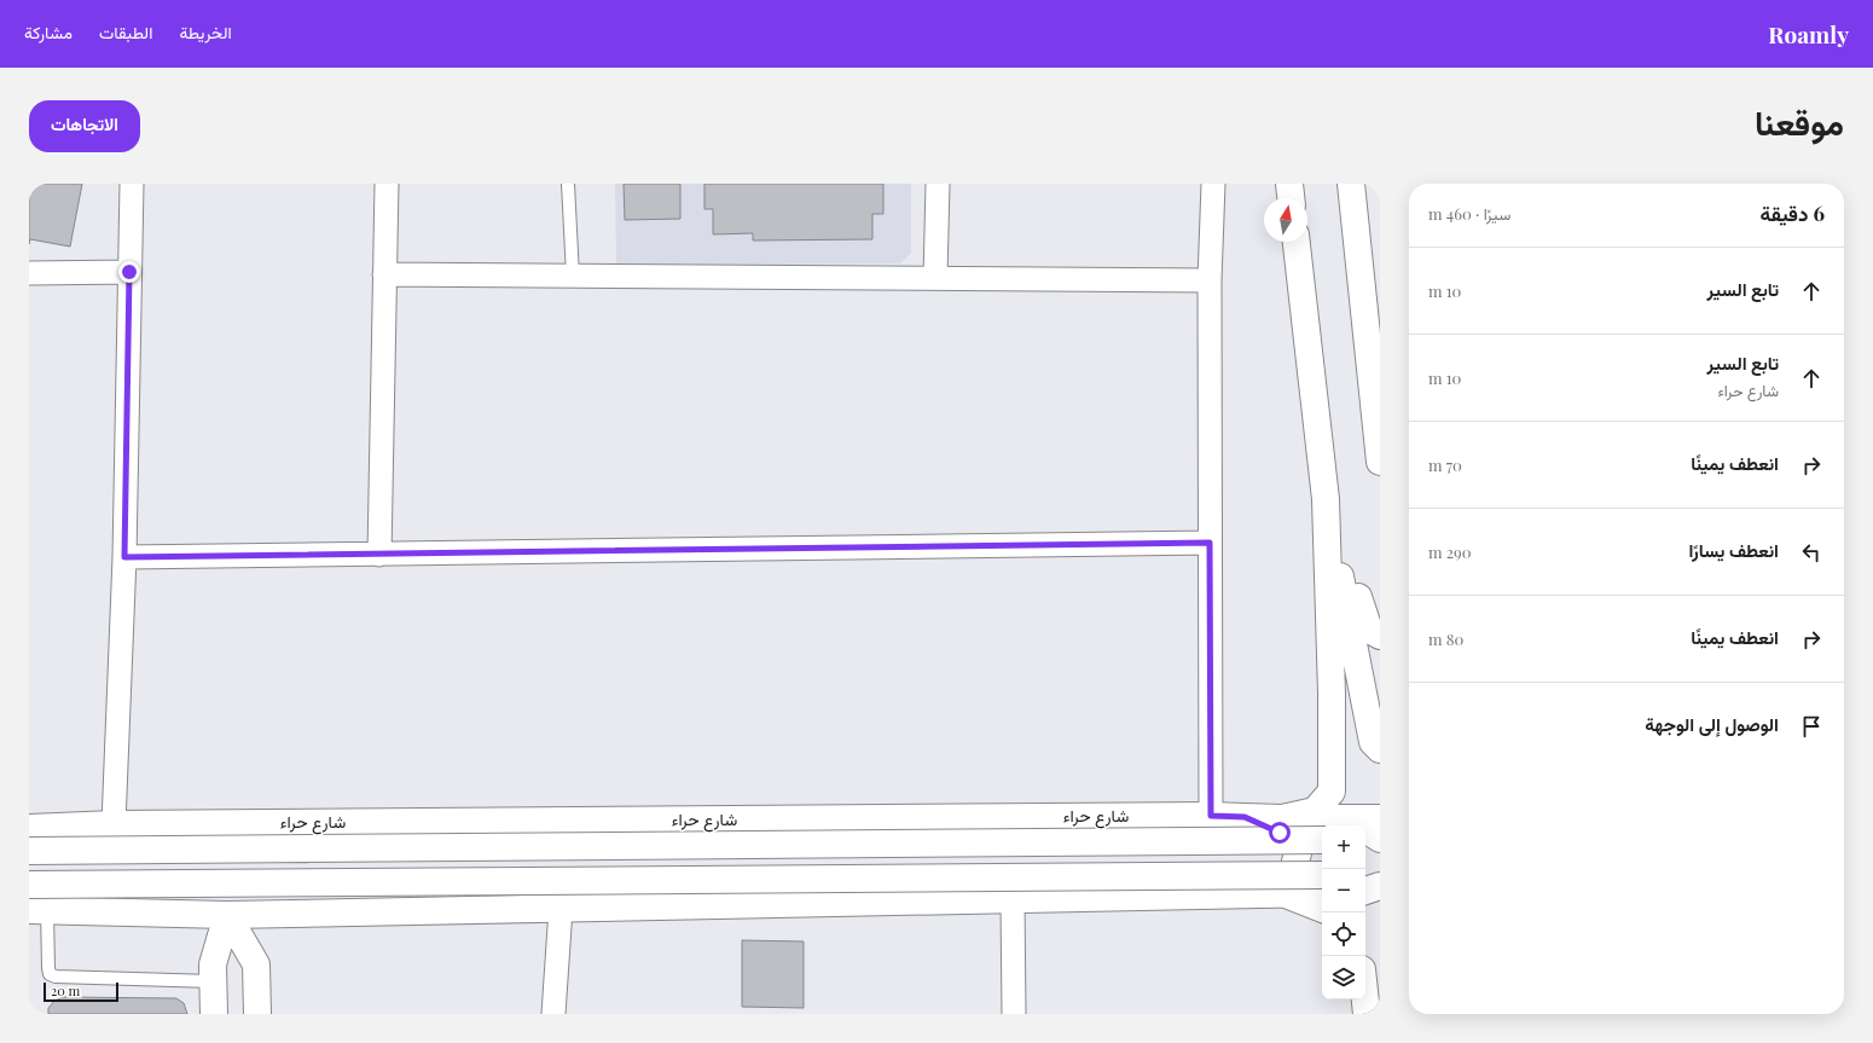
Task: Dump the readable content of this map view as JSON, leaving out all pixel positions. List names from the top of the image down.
{
  "streets": {
    "main road": ["شارع حراء"]
  },
  "scale_bar": "20 m",
  "north": "top",
  "page": {
    "header": "Roamly",
    "nav": ["الخريطة", "الطبقات", "مشاركة"],
    "title": "موقعنا",
    "buttons": "الاتجاهات",
    "heading": ["6 دقيقة", "سيرًا · 460 m"],
    "list": [
      ["تابع السير", "10 m"],
      ["تابع السير", "شارع حراء", "10 m"],
      ["انعطف يمينًا", "70 m"],
      ["انعطف يسارًا", "290 m"],
      ["انعطف يمينًا", "80 m"],
      "الوصول إلى الوجهة"
    ],
    "map_buttons": ["+", "−"],
    "scale": "20 m"
  }
}
